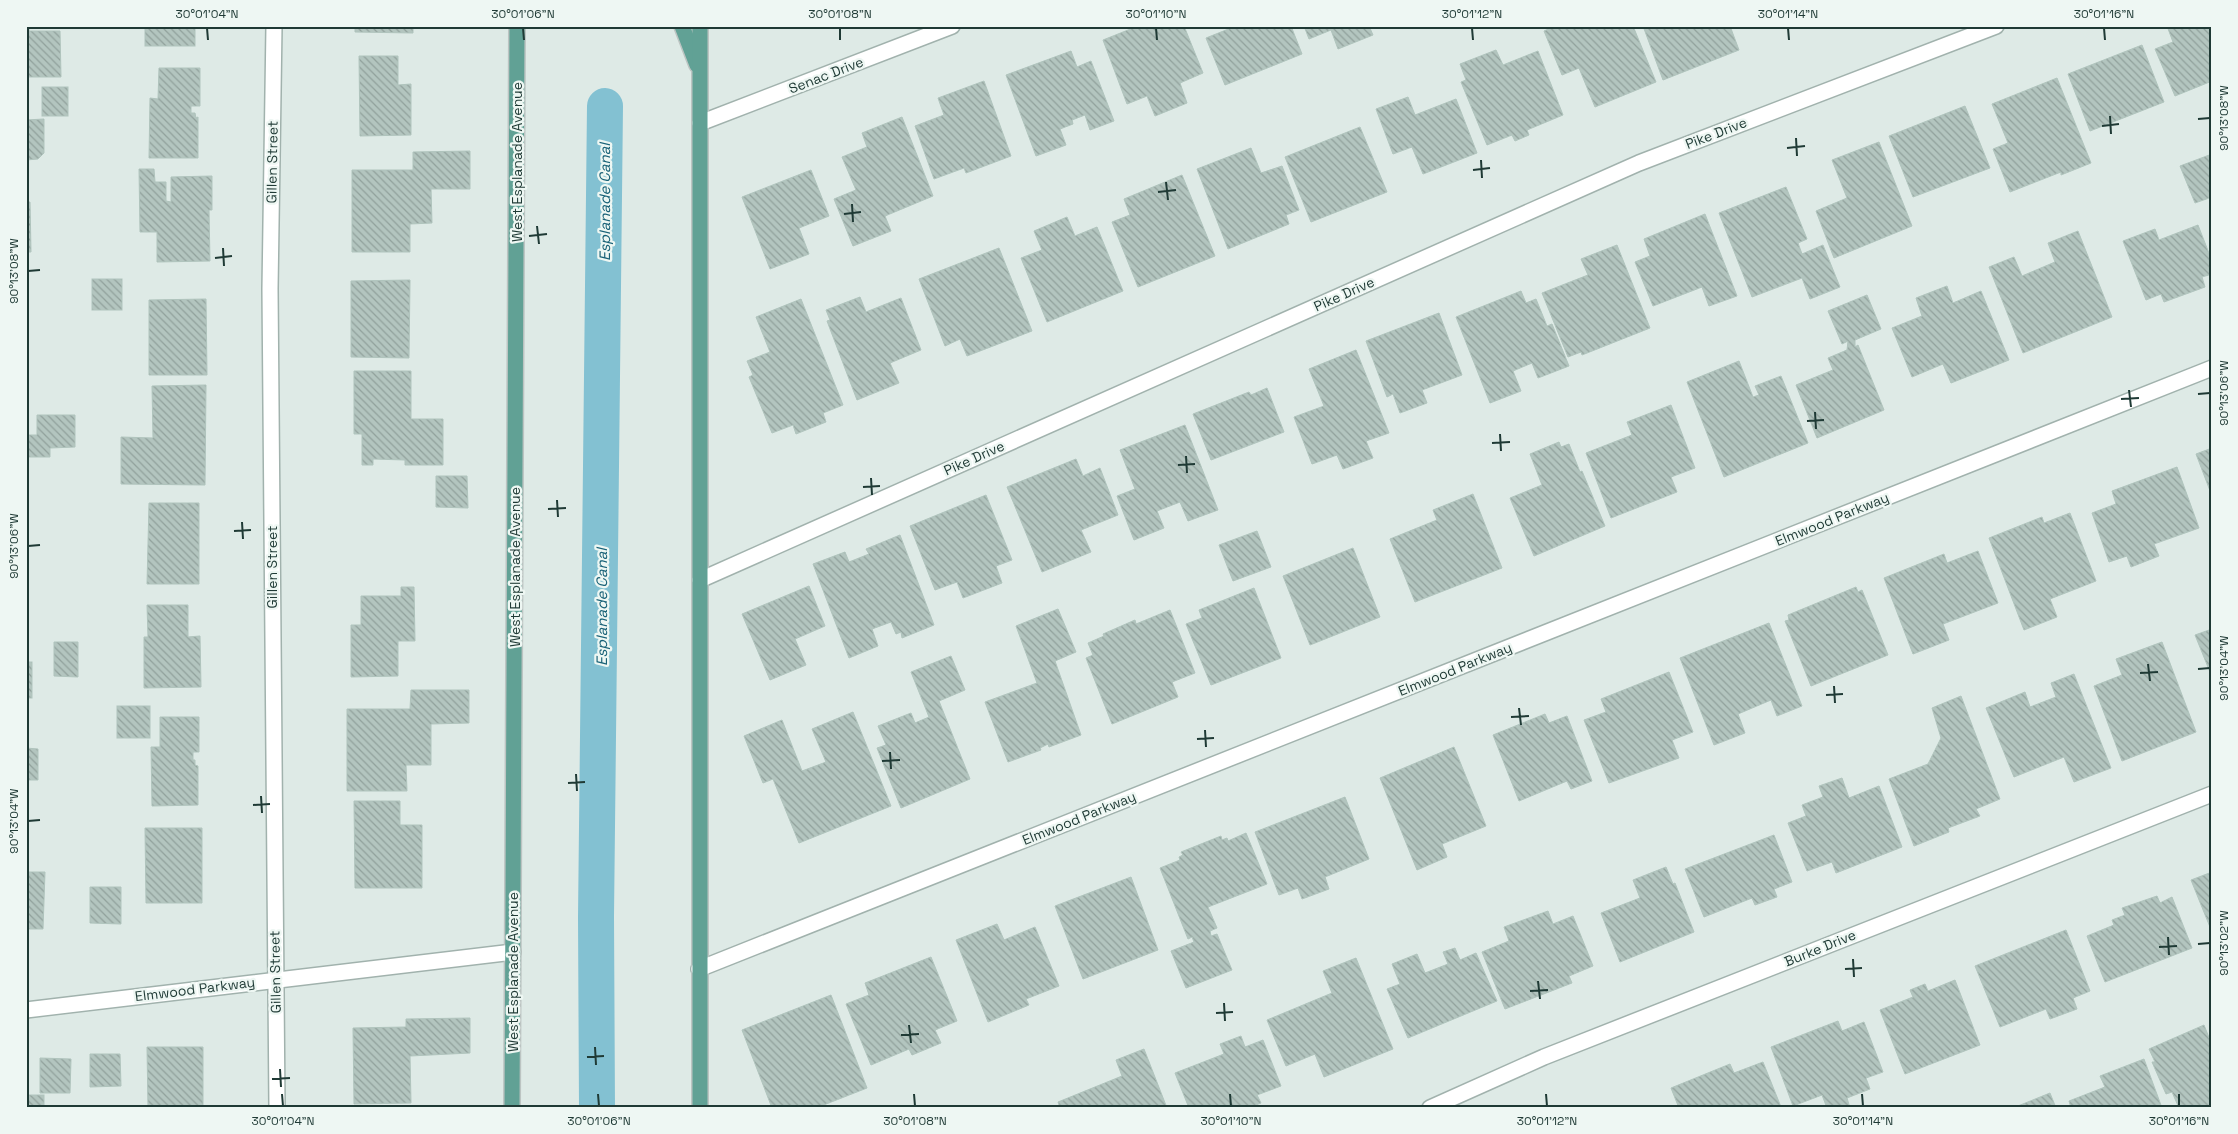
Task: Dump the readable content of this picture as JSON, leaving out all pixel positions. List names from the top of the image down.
{
  "streets": {
    "main road": ["West Esplanade Avenue"],
    "street": [
      "Senac Drive",
      "Pike Drive",
      "Gillen Street",
      "Elmwood Parkway",
      "Burke Drive"
    ]
  },
  "crossings": [
    ["Gillen Street", "Elmwood Parkway"],
    ["West Esplanade Avenue", "Elmwood Parkway"]
  ],
  "water": ["Esplanade Canal"],
  "coordinates": [
    "30°01'04\"N",
    "30°01'06\"N",
    "30°01'08\"N",
    "30°01'10\"N",
    "30°01'12\"N",
    "30°01'14\"N",
    "30°01'16\"N",
    "90°13'08\"W",
    "90°13'06\"W",
    "90°13'04\"W",
    "90°13'02\"W"
  ]
}
